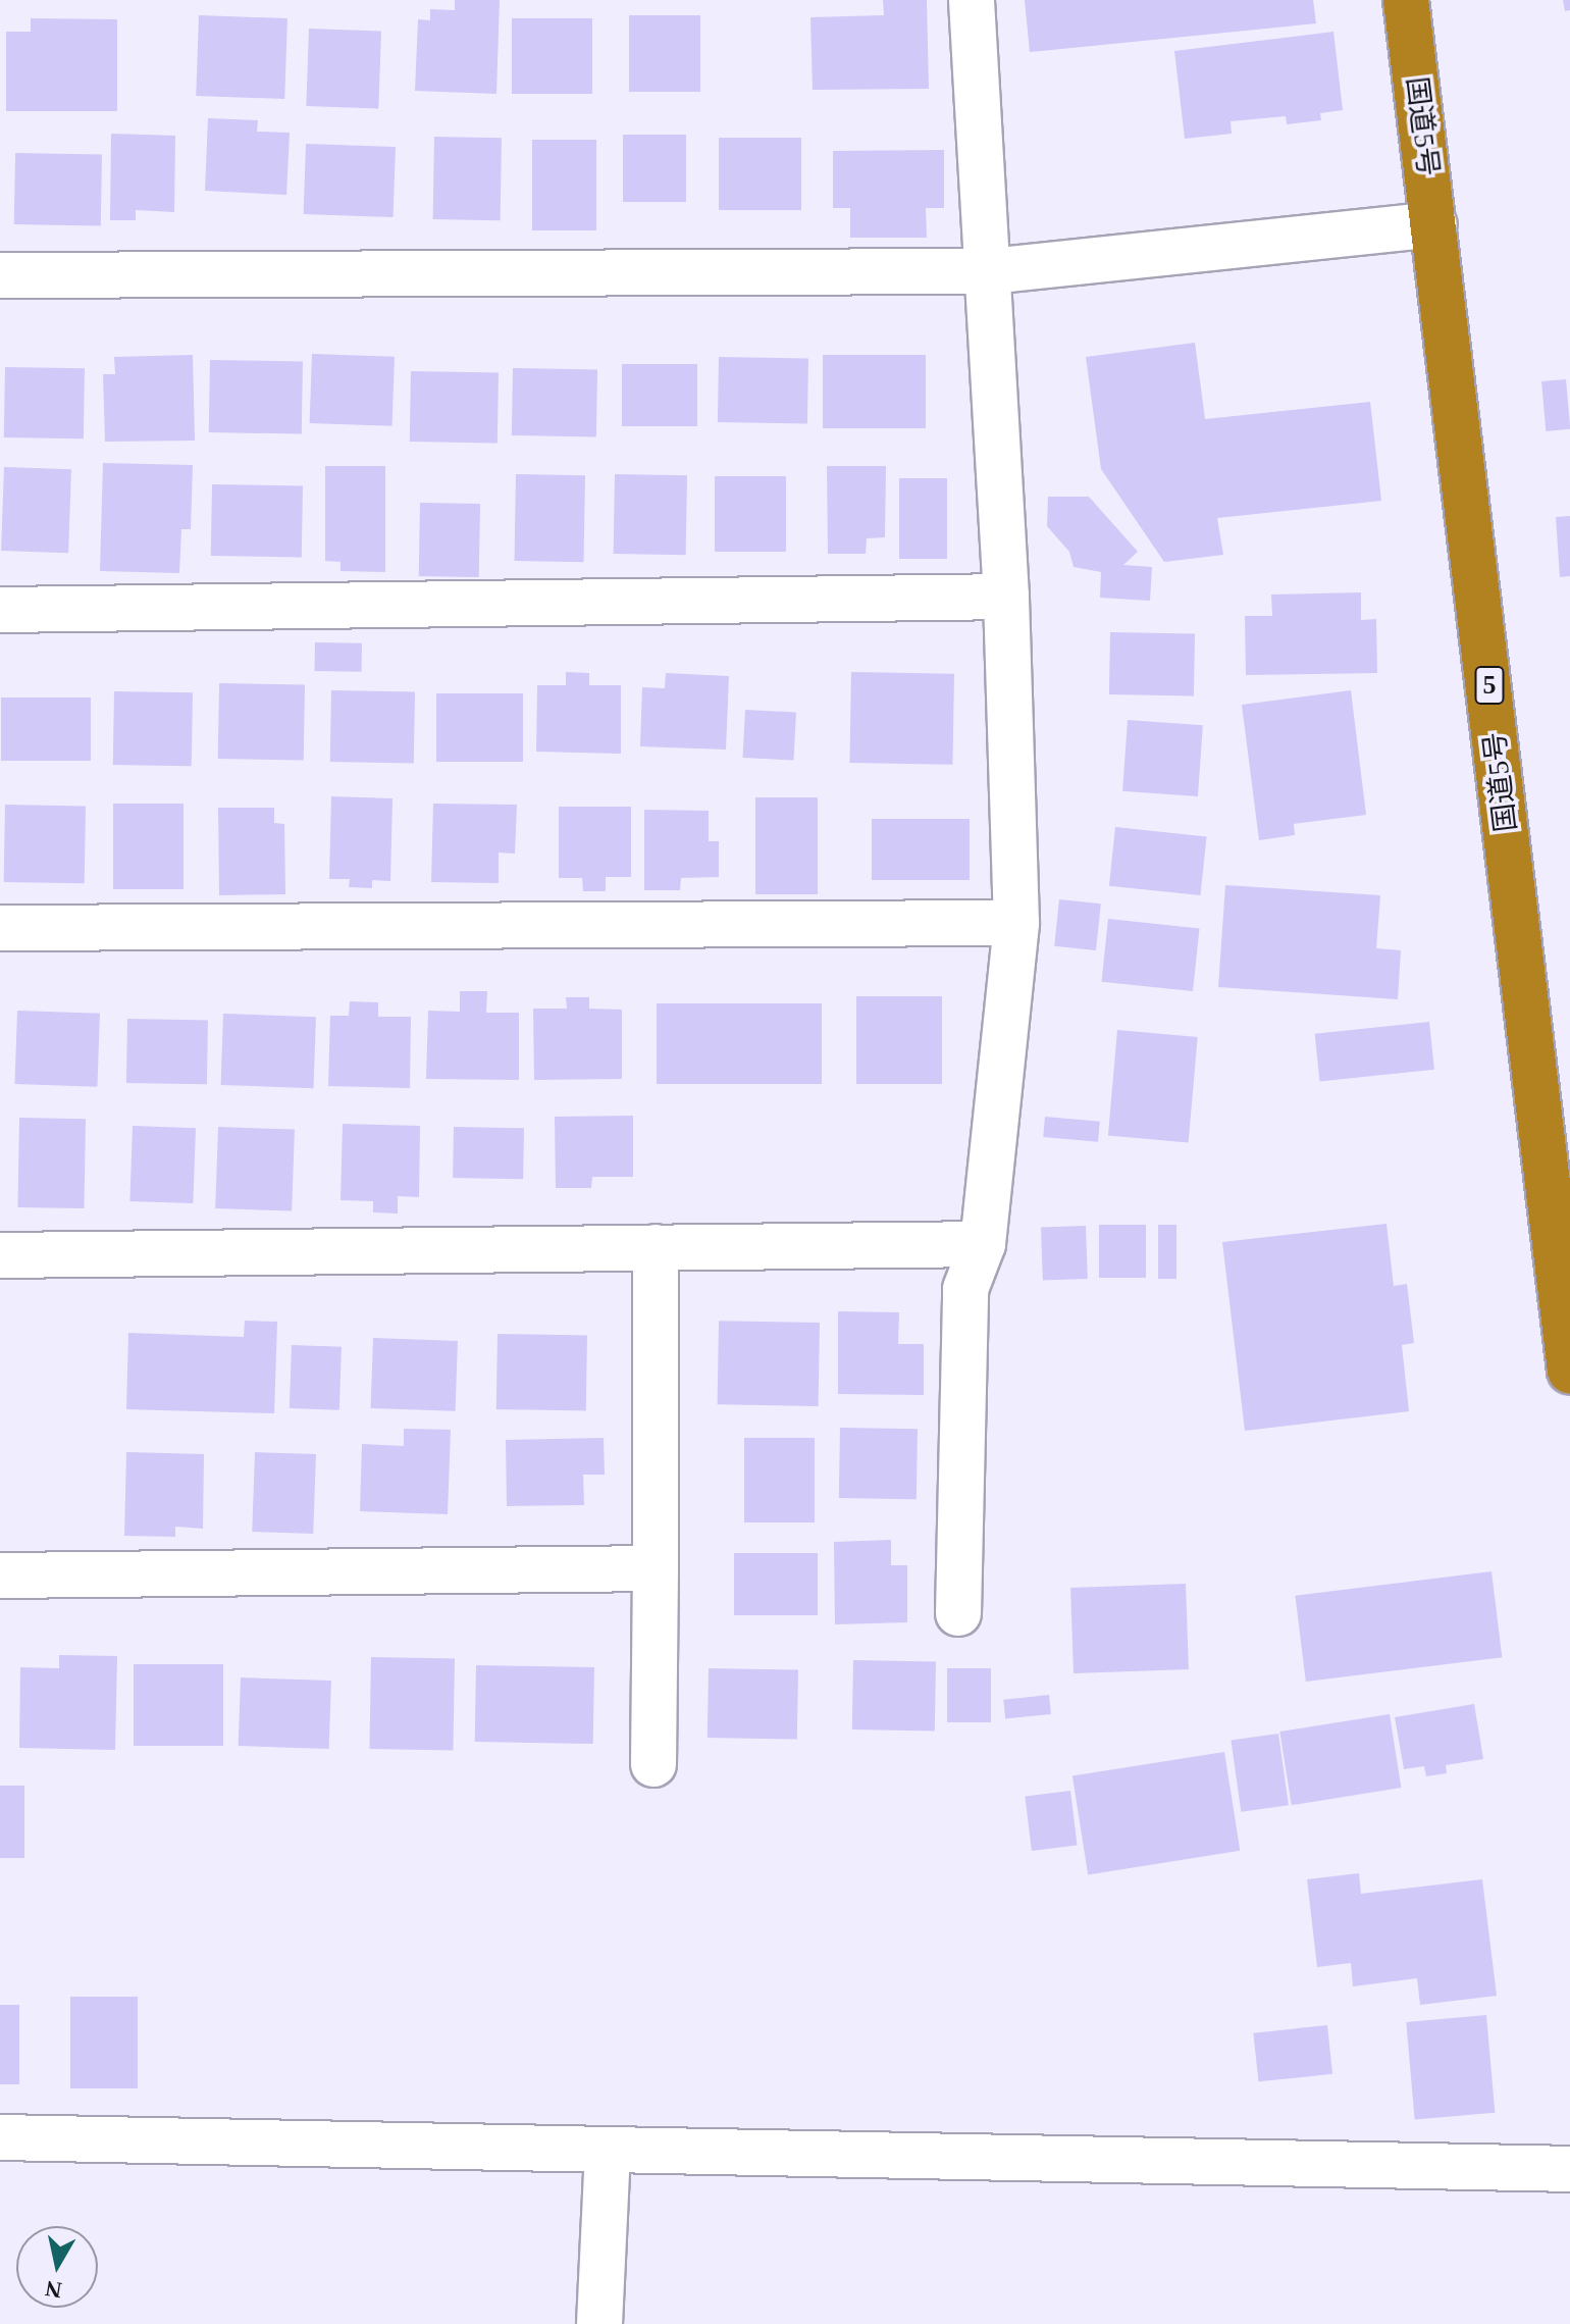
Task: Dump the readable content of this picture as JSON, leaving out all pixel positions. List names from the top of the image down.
{
  "streets": {
    "highway": ["国道5号", "5"]
  },
  "north": "bottom"
}
